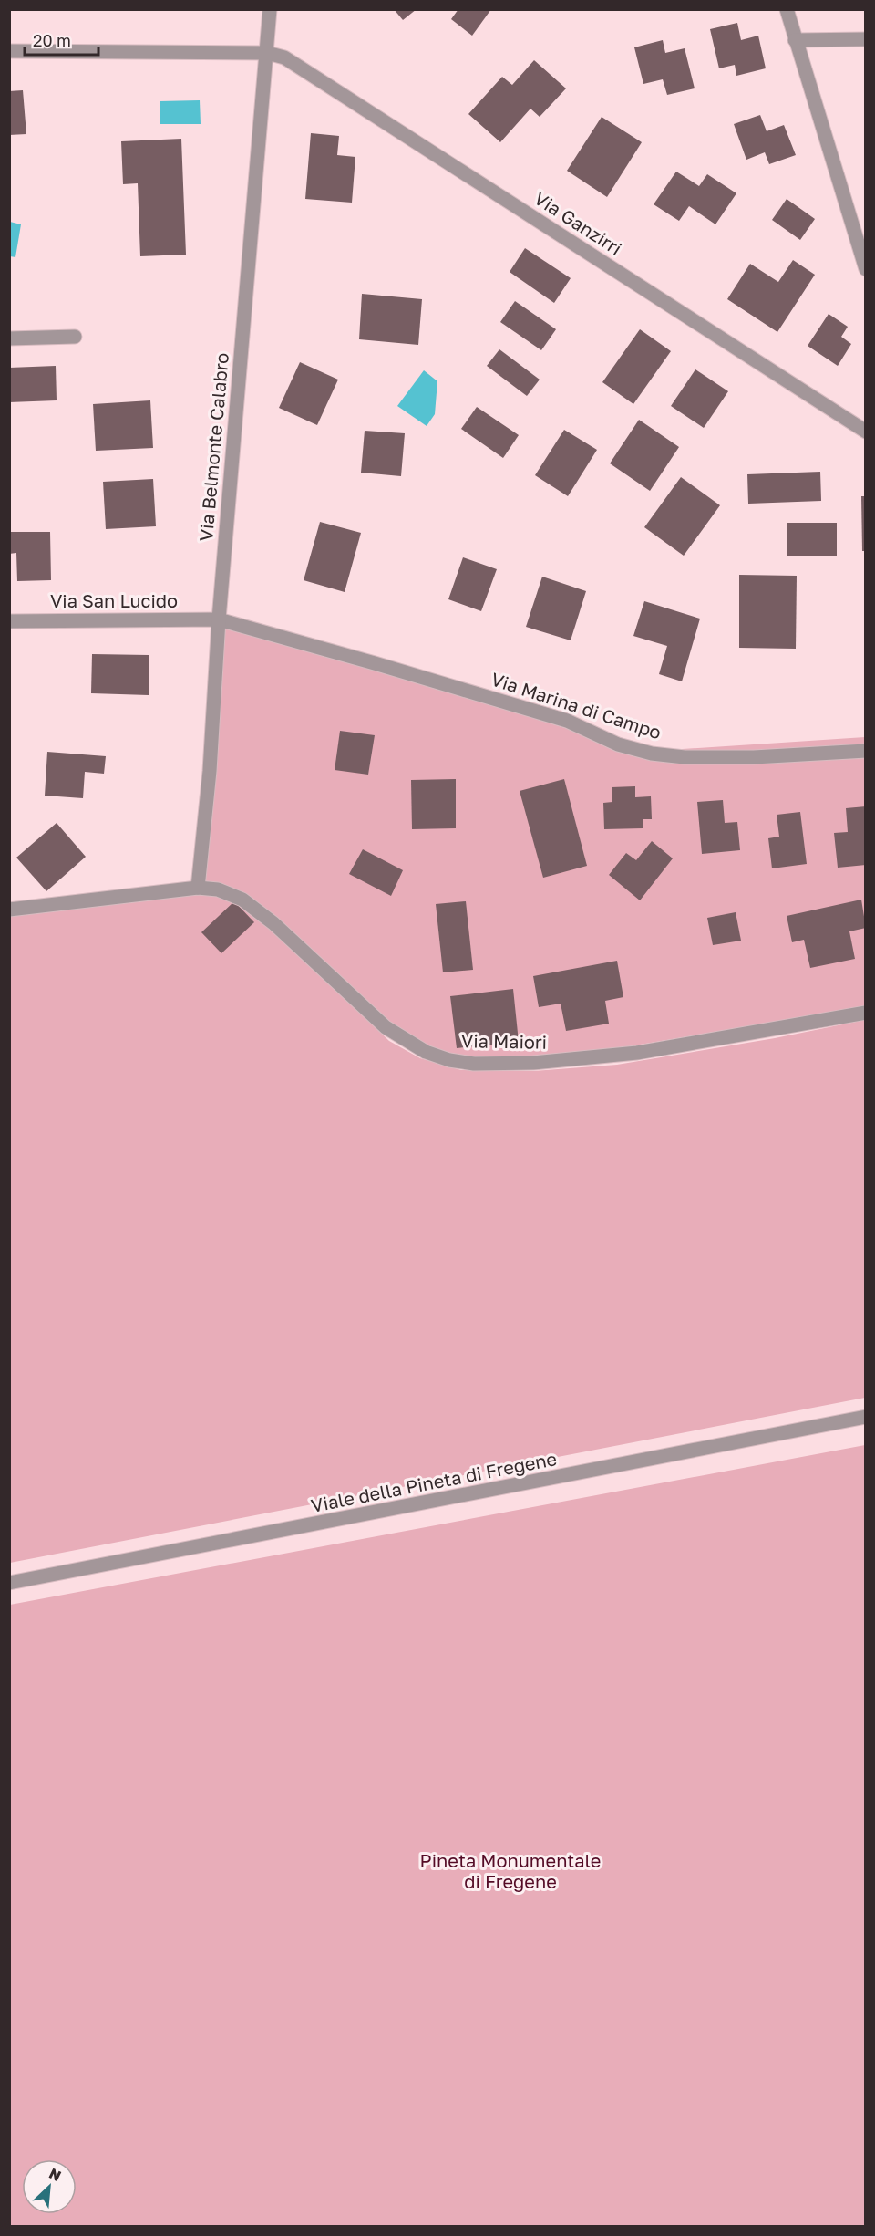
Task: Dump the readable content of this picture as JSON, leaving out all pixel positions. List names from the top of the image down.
{
  "streets": {
    "street": [
      "Via Ganzirri",
      "Via Belmonte Calabro",
      "Via San Lucido",
      "Via Marina di Campo",
      "Via Maiori",
      "Viale della Pineta di Fregene"
    ]
  },
  "crossings": [
    ["Via Ganzirri", "Via Belmonte Calabro"],
    ["Via Belmonte Calabro", "Via San Lucido"],
    ["Via Belmonte Calabro", "Via Marina di Campo"],
    ["Via Belmonte Calabro", "Via Maiori"],
    ["Via San Lucido", "Via Marina di Campo"]
  ],
  "parks": ["Pineta Monumentale di Fregene"],
  "scale_bar": "20 m",
  "north": "top right"
}
